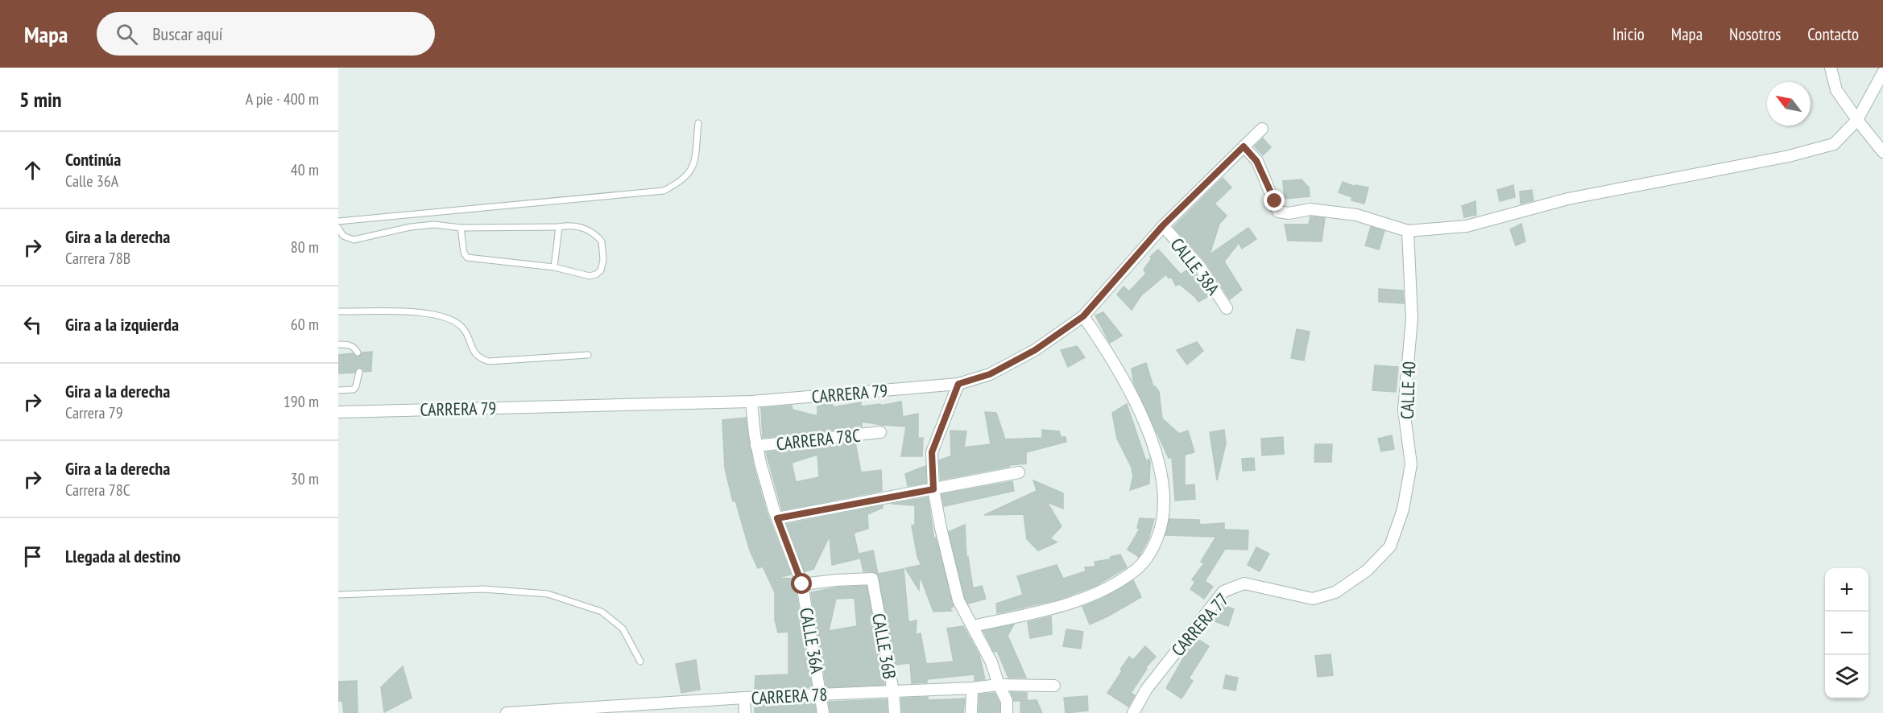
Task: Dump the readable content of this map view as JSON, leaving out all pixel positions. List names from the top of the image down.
{
  "streets": {
    "street": [
      "CALLE 38A",
      "CALLE 40",
      "CARRERA 79",
      "CARRERA 78C",
      "CARRERA 77",
      "CALLE 36A",
      "CALLE 36B",
      "CARRERA 78"
    ]
  },
  "crossings": [
    ["CALLE 38A", "CARRERA 79"],
    ["CALLE 40", "CARRERA 77"],
    ["CARRERA 79", "CALLE 36A"],
    ["CARRERA 78C", "CALLE 36A"],
    ["CALLE 36A", "CALLE 36B"],
    ["CALLE 36A", "CARRERA 78"],
    ["CALLE 36B", "CARRERA 78"]
  ],
  "north": "top left",
  "page": {
    "header": "Mapa",
    "search": "Buscar aquí",
    "nav": [
      "Inicio",
      "Mapa",
      "Nosotros",
      "Contacto"
    ],
    "heading": ["5 min", "A pie · 400 m"],
    "list": [
      ["Continúa", "Calle 36A", "40 m"],
      ["Gira a la derecha", "Carrera 78B", "80 m"],
      ["Gira a la izquierda", "60 m"],
      ["Gira a la derecha", "Carrera 79", "190 m"],
      ["Gira a la derecha", "Carrera 78C", "30 m"],
      "Llegada al destino"
    ],
    "map_buttons": ["+", "−"]
  }
}
